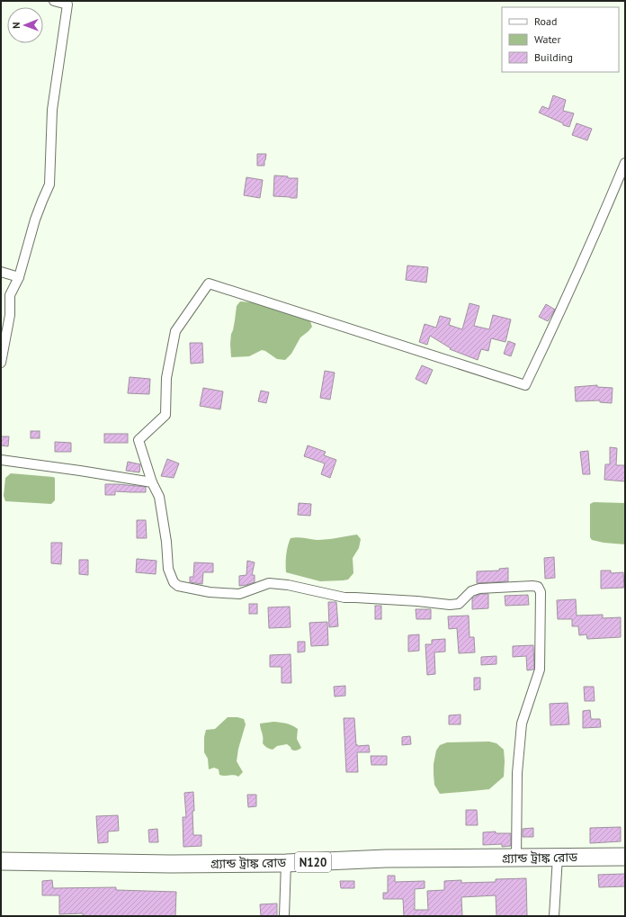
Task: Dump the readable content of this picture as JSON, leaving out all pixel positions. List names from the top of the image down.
{
  "streets": {
    "highway": ["গ্র্যান্ড ট্রাঙ্ক রোড", "N120"]
  },
  "legend": ["Road", "Water", "Building"],
  "north": "left"
}
